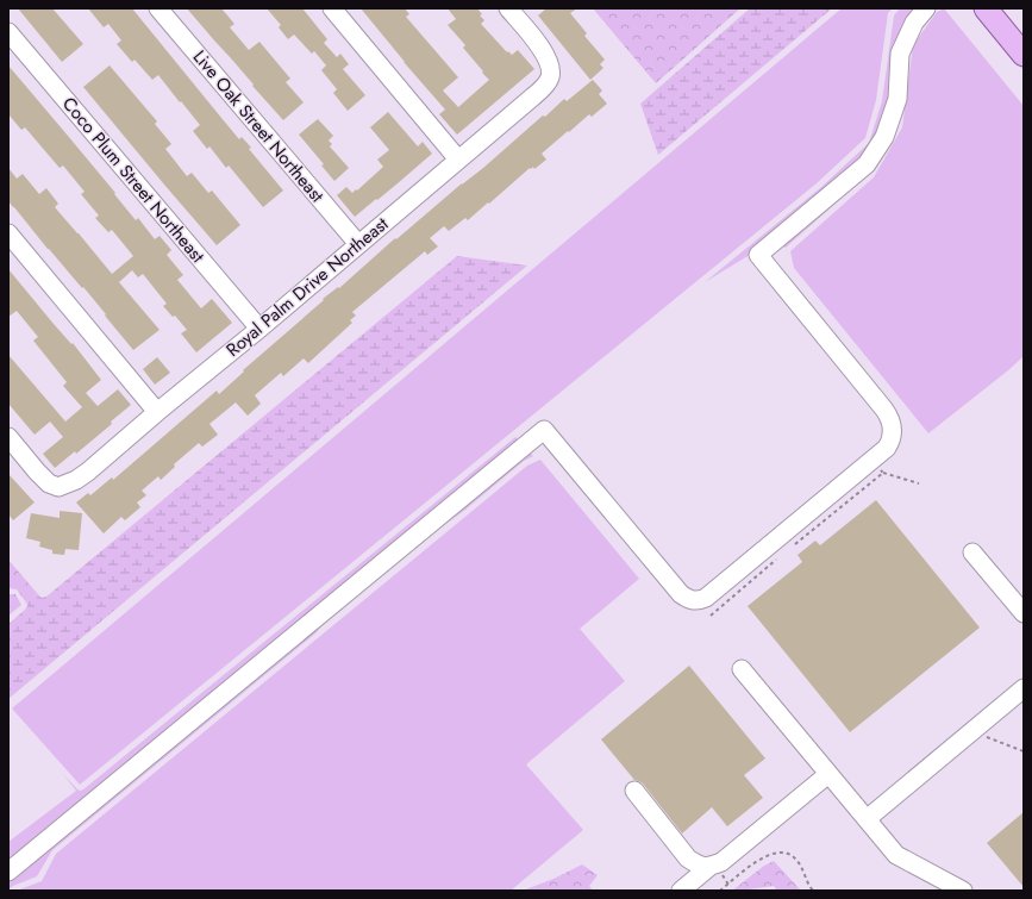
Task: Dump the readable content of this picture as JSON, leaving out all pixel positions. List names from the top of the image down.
{
  "streets": {
    "street": ["Live Oak Street Northeast", "Coco Plum Street Northeast", "Royal Palm Drive Northeast"]
  },
  "crossings": [
    ["Live Oak Street Northeast", "Royal Palm Drive Northeast"],
    ["Coco Plum Street Northeast", "Royal Palm Drive Northeast"]
  ]
}
